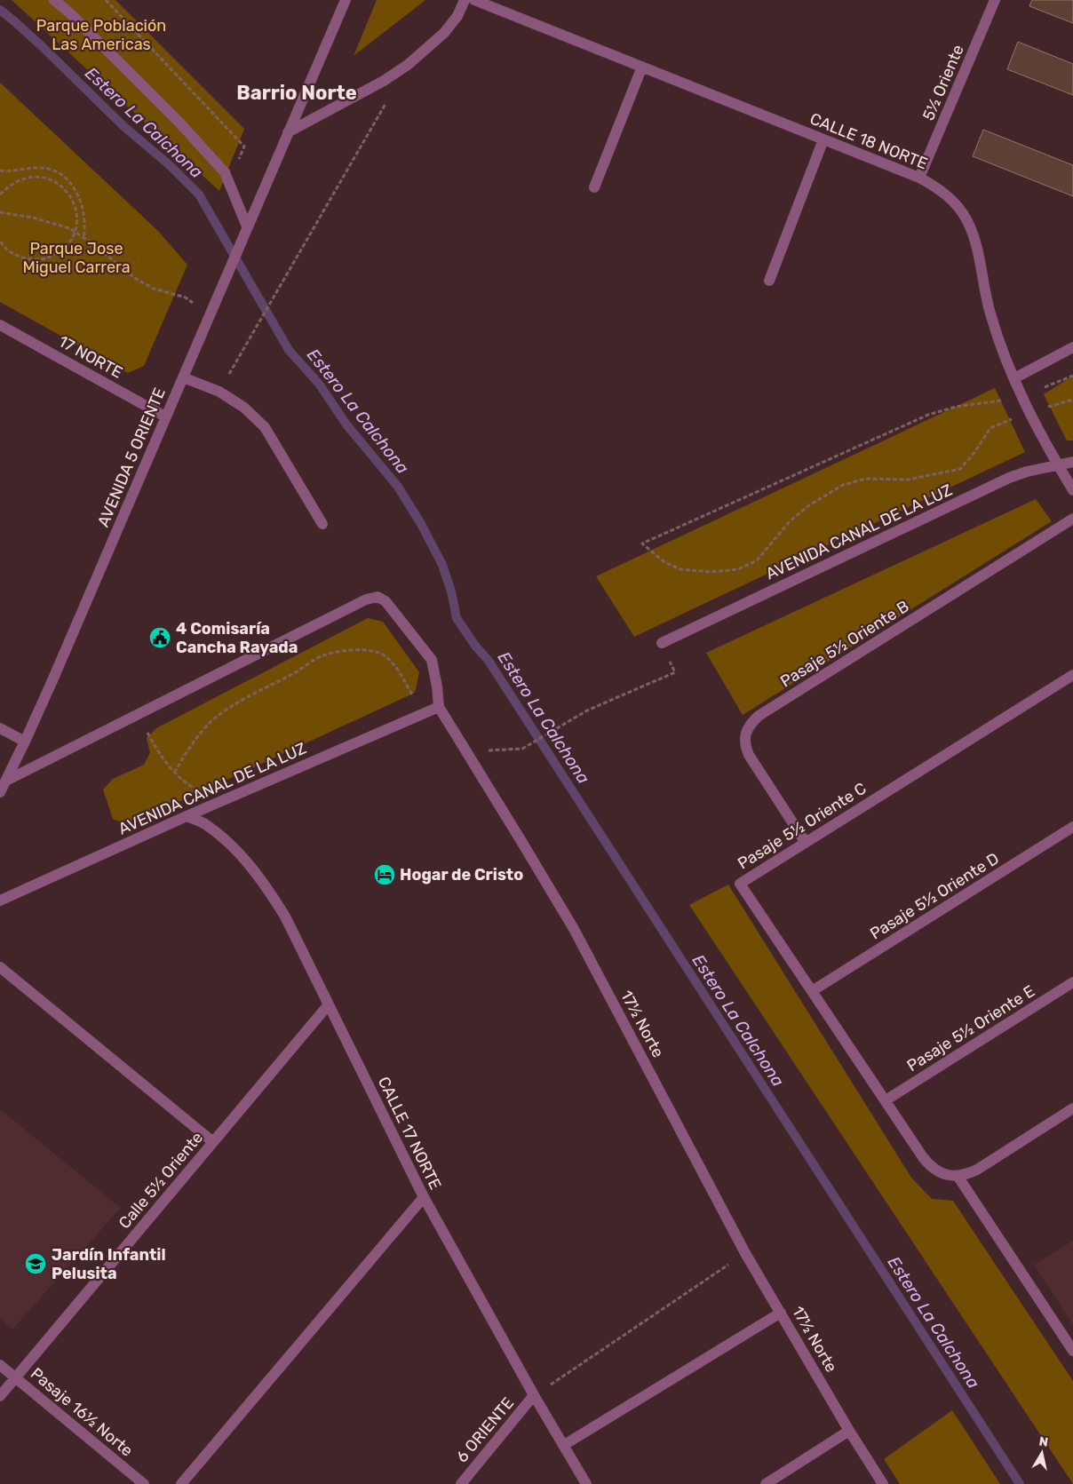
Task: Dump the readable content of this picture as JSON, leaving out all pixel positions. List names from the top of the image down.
{
  "streets": {
    "street": [
      "5½ Oriente",
      "CALLE 18 NORTE",
      "17 NORTE",
      "AVENIDA 5 ORIENTE",
      "AVENIDA CANAL DE LA LUZ",
      "Pasaje 5½ Oriente B",
      "Pasaje 5½ Oriente C",
      "Pasaje 5½ Oriente D",
      "17½ Norte",
      "Pasaje 5½ Oriente E",
      "CALLE 17 NORTE",
      "Calle 5½ Oriente",
      "Pasaje 16½ Norte",
      "6 ORIENTE"
    ]
  },
  "crossings": [
    ["5½ Oriente", "CALLE 18 NORTE"],
    ["CALLE 18 NORTE", "AVENIDA CANAL DE LA LUZ"],
    ["17 NORTE", "AVENIDA 5 ORIENTE"],
    ["AVENIDA CANAL DE LA LUZ", "17½ Norte"],
    ["AVENIDA CANAL DE LA LUZ", "CALLE 17 NORTE"],
    ["Pasaje 5½ Oriente B", "Pasaje 5½ Oriente C"],
    ["Pasaje 5½ Oriente C", "Pasaje 5½ Oriente D"],
    ["Pasaje 5½ Oriente C", "Pasaje 5½ Oriente E"],
    ["CALLE 17 NORTE", "Calle 5½ Oriente"],
    ["CALLE 17 NORTE", "6 ORIENTE"],
    ["Calle 5½ Oriente", "Pasaje 16½ Norte"]
  ],
  "districts": ["Barrio Norte"],
  "water": ["Estero La Calchona"],
  "parks": ["Parque Población Las Americas", "Parque Jose Miguel Carrera"],
  "places": {
    "public building": ["4 Comisaría Cancha Rayada"],
    "hotel": ["Hogar de Cristo"],
    "school or university": ["Jardín Infantil Pelusita"]
  },
  "north": "top"
}
